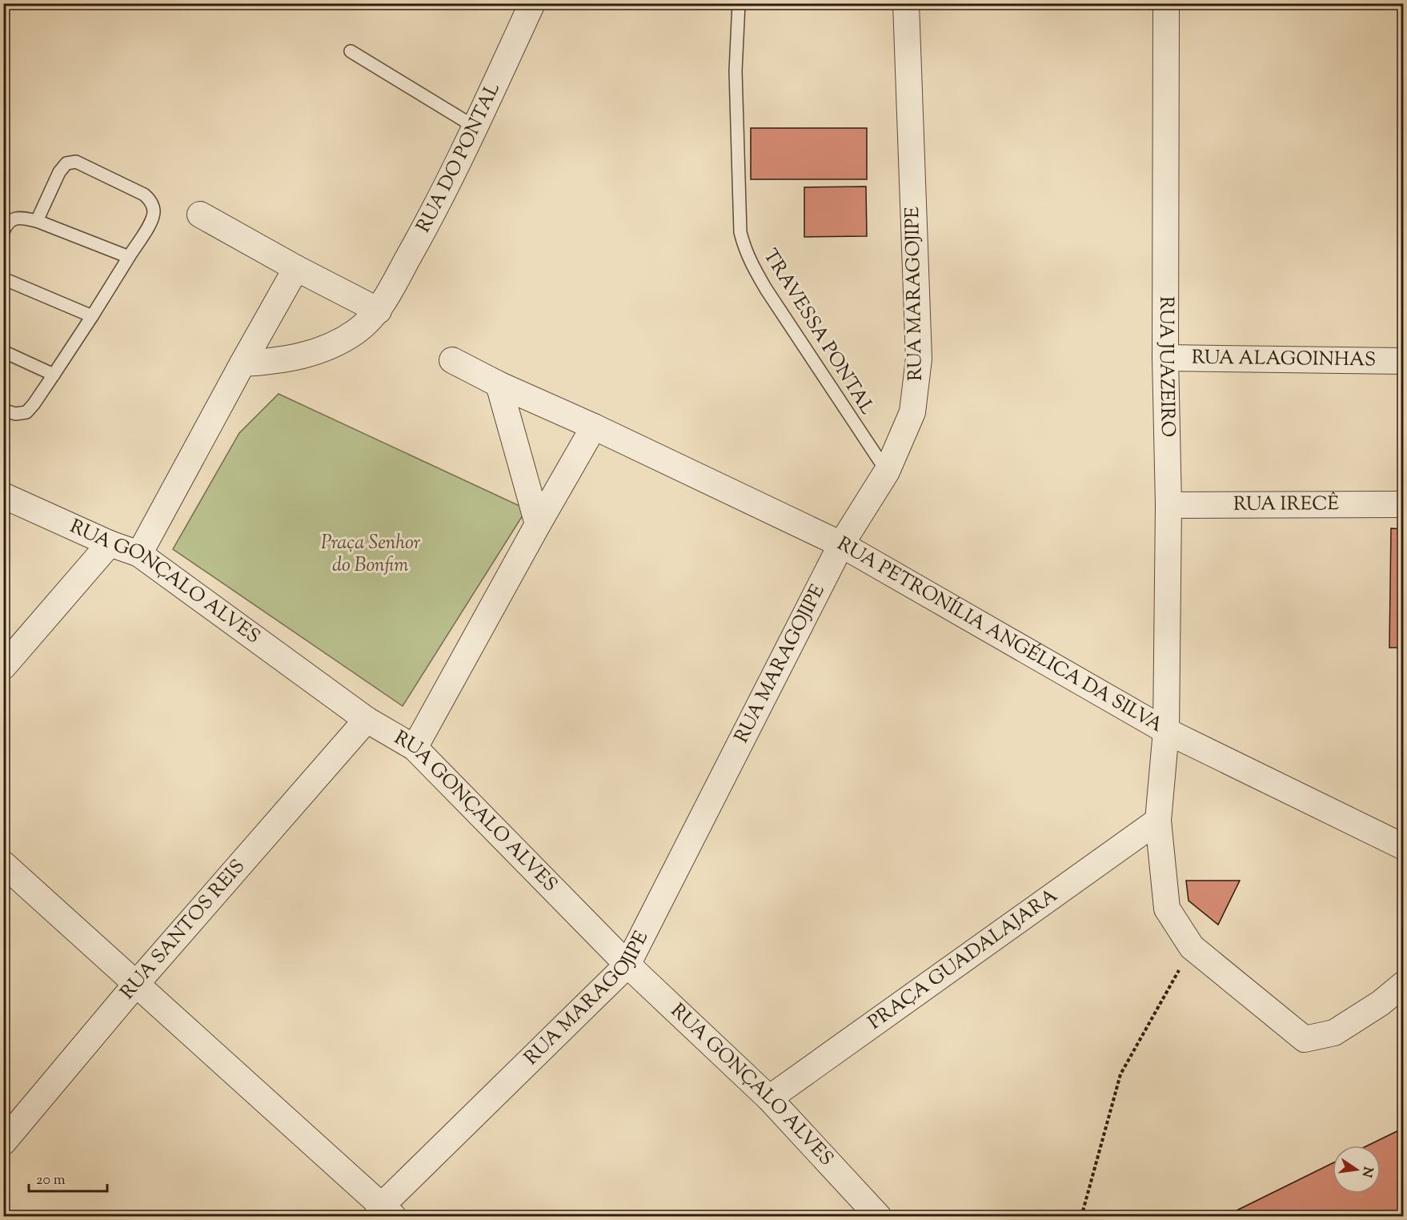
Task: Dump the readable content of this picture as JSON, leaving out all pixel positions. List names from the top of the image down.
{
  "streets": {
    "street": [
      "RUA DO PONTAL",
      "RUA MARAGOJIPE",
      "RUA ALAGOINHAS",
      "RUA JUAZEIRO",
      "RUA IRECÊ",
      "RUA GONÇALO ALVES",
      "RUA PETRONÍLIA ANGÉLICA DA SILVA",
      "RUA SANTOS REIS",
      "PRAÇA GUADALAJARA"
    ],
    "lane": ["TRAVESSA PONTAL"]
  },
  "crossings": [
    ["RUA MARAGOJIPE", "TRAVESSA PONTAL"],
    ["RUA MARAGOJIPE", "RUA GONÇALO ALVES"],
    ["RUA MARAGOJIPE", "RUA PETRONÍLIA ANGÉLICA DA SILVA"],
    ["RUA ALAGOINHAS", "RUA JUAZEIRO"],
    ["RUA JUAZEIRO", "RUA IRECÊ"],
    ["RUA JUAZEIRO", "RUA PETRONÍLIA ANGÉLICA DA SILVA"],
    ["RUA JUAZEIRO", "PRAÇA GUADALAJARA"],
    ["RUA GONÇALO ALVES", "RUA SANTOS REIS"],
    ["RUA GONÇALO ALVES", "PRAÇA GUADALAJARA"]
  ],
  "parks": ["Praça Senhor do Bonfim"],
  "scale_bar": "20 m",
  "north": "right"
}
